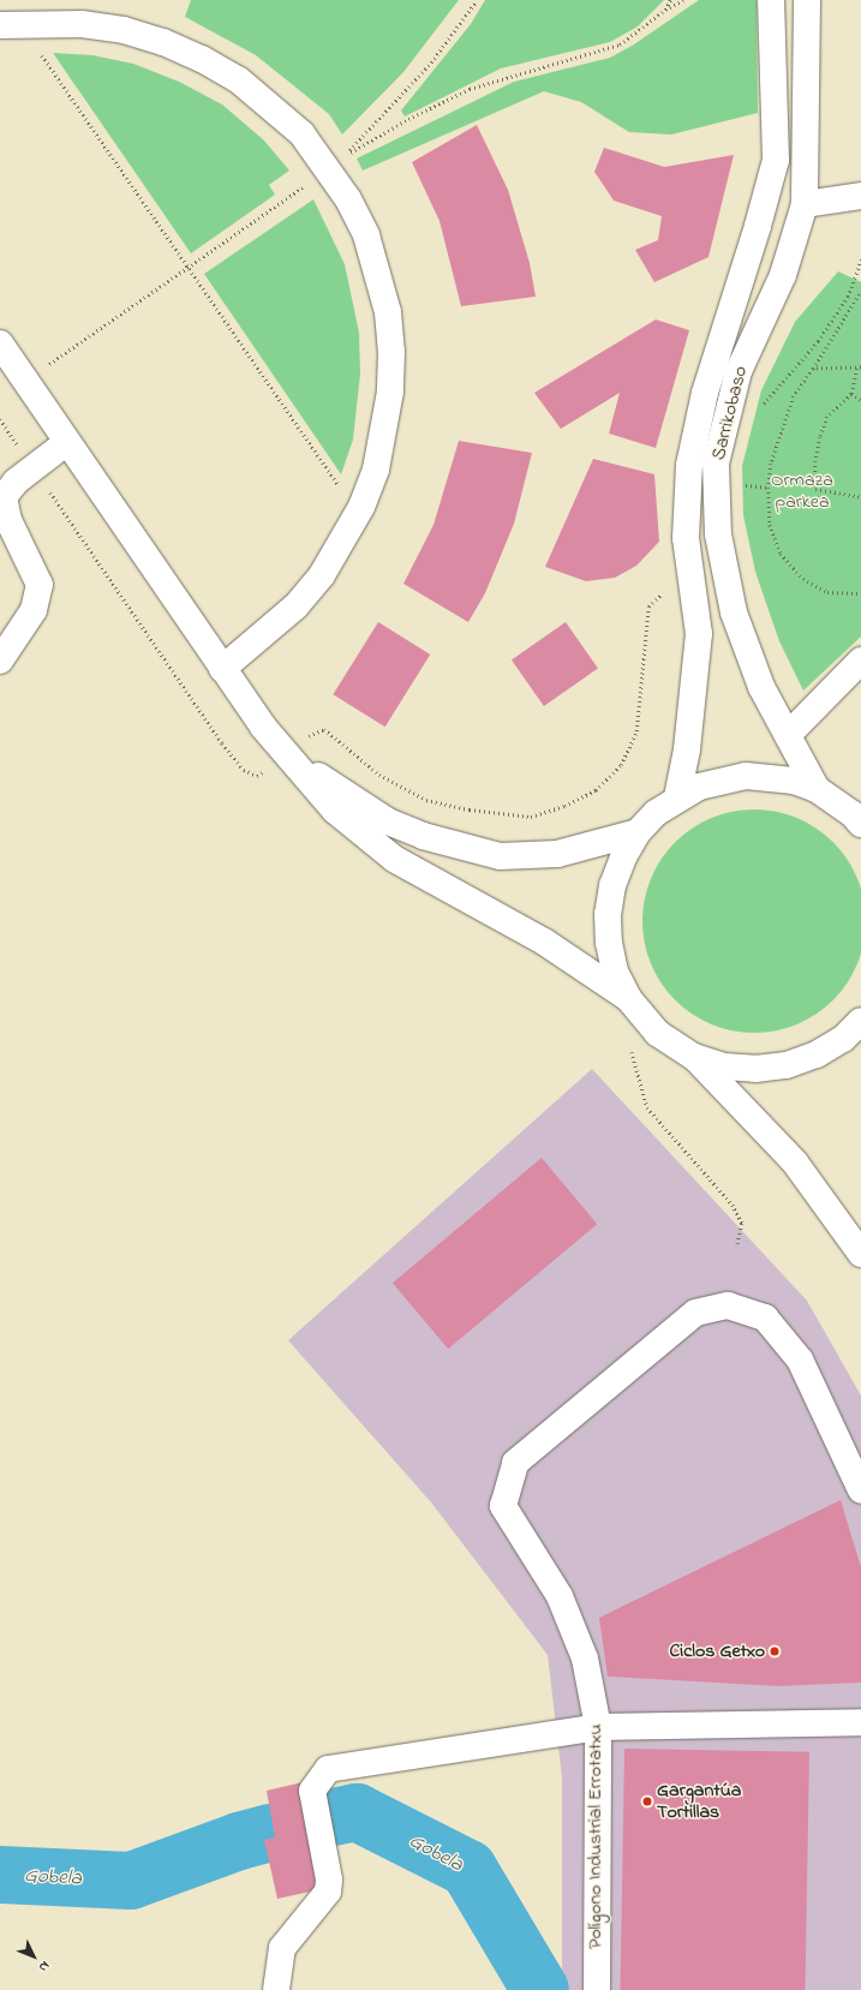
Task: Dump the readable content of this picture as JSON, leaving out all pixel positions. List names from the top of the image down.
{
  "streets": {
    "street": ["Sarrikobaso", "Polígono Industrial Errotatxu"]
  },
  "water": ["Gobela"],
  "parks": ["Ormaza parkea"],
  "places": ["Ciclos Getxo", "Gargantúa Tortillas"],
  "north": "bottom right"
}
